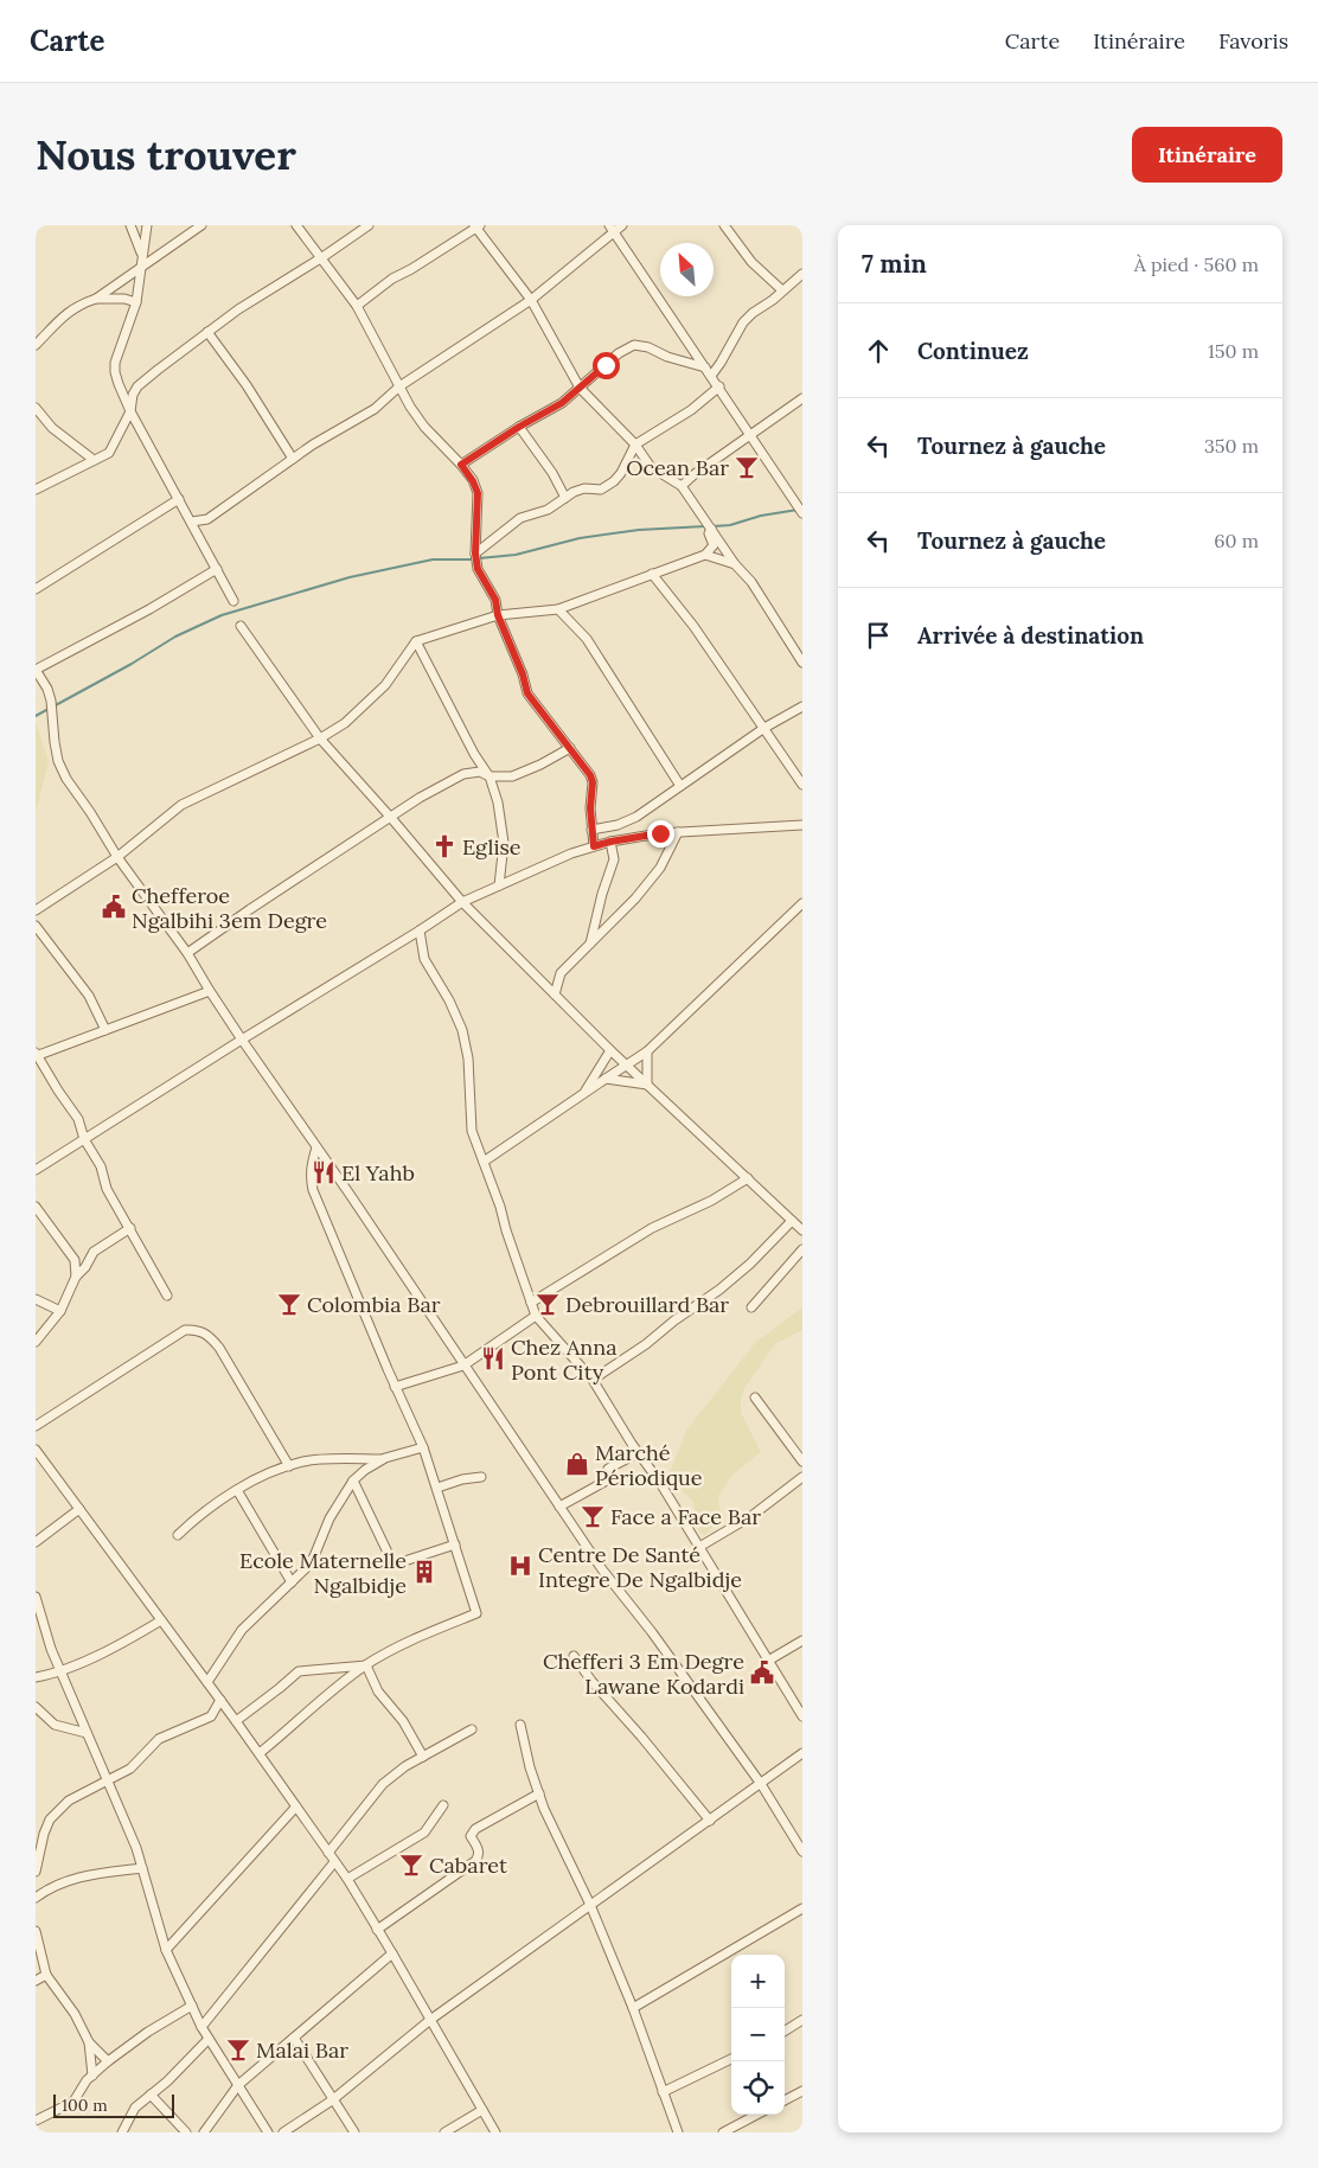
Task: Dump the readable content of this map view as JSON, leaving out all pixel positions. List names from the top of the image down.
{
  "places": {
    "bar": [
      "Ocean Bar",
      "Colombia Bar",
      "Debrouillard Bar",
      "Face a Face Bar",
      "Cabaret",
      "Malai Bar"
    ],
    "church": ["Eglise"],
    "public building": ["Chefferoe Ngalbihi 3em Degre", "Chefferi 3 Em Degre Lawane Kodardi"],
    "restaurant": ["El Yahb", "Chez Anna Pont City"],
    "shop": ["Marché Périodique"],
    "hospital": ["Centre De Santé Integre De Ngalbidje"],
    "building": ["Ecole Maternelle Ngalbidje"]
  },
  "scale_bar": "100 m",
  "north": "top left",
  "page": {
    "header": "Carte",
    "nav": ["Carte", "Itinéraire", "Favoris"],
    "buttons": "Itinéraire",
    "title": "Nous trouver",
    "heading": ["7 min", "À pied · 560 m"],
    "list": [
      ["Continuez", "150 m"],
      ["Tournez à gauche", "350 m"],
      ["Tournez à gauche", "60 m"],
      "Arrivée à destination"
    ],
    "map_buttons": ["+", "−"],
    "scale": "100 m"
  }
}
